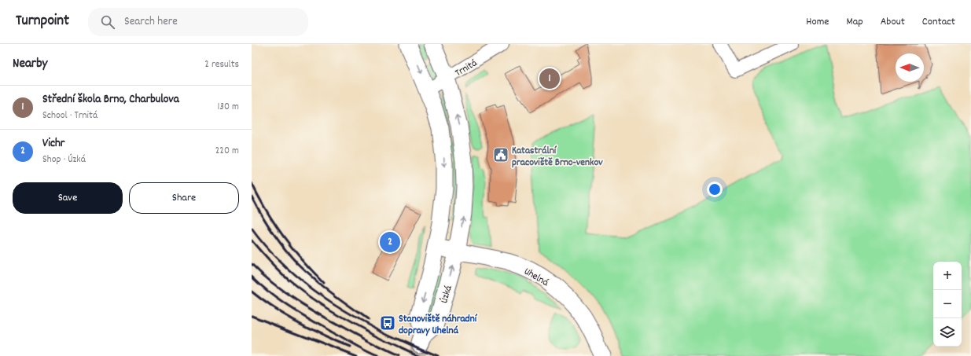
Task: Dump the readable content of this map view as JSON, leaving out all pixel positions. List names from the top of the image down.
{
  "streets": {
    "main road": ["Uhelná", "Úzká"],
    "street": ["Trnitá"]
  },
  "crossings": [
    ["Trnitá", "Úzká"],
    ["Uhelná", "Úzká"]
  ],
  "places": {
    "public building": ["Katastrální pracoviště Brno-venkov"],
    "bus stop": ["Stanoviště náhradní dopravy Uhelná"]
  },
  "north": "left",
  "page": {
    "header": "Turnpoint",
    "search": "Search here",
    "nav": [
      "Home",
      "Map",
      "About",
      "Contact"
    ],
    "heading": ["Nearby", "2 results"],
    "pins": ["1", "2"],
    "list": [
      {
        "mark": "1",
        "name": "Střední škola Brno, Charbulova",
        "note": "School · Trnitá",
        "value": "130 m"
      },
      {
        "mark": "2",
        "name": "Vichr",
        "note": "Shop · Úzká",
        "value": "220 m"
      }
    ],
    "buttons": ["Save", "Share"],
    "map_buttons": ["+", "−"]
  }
}
